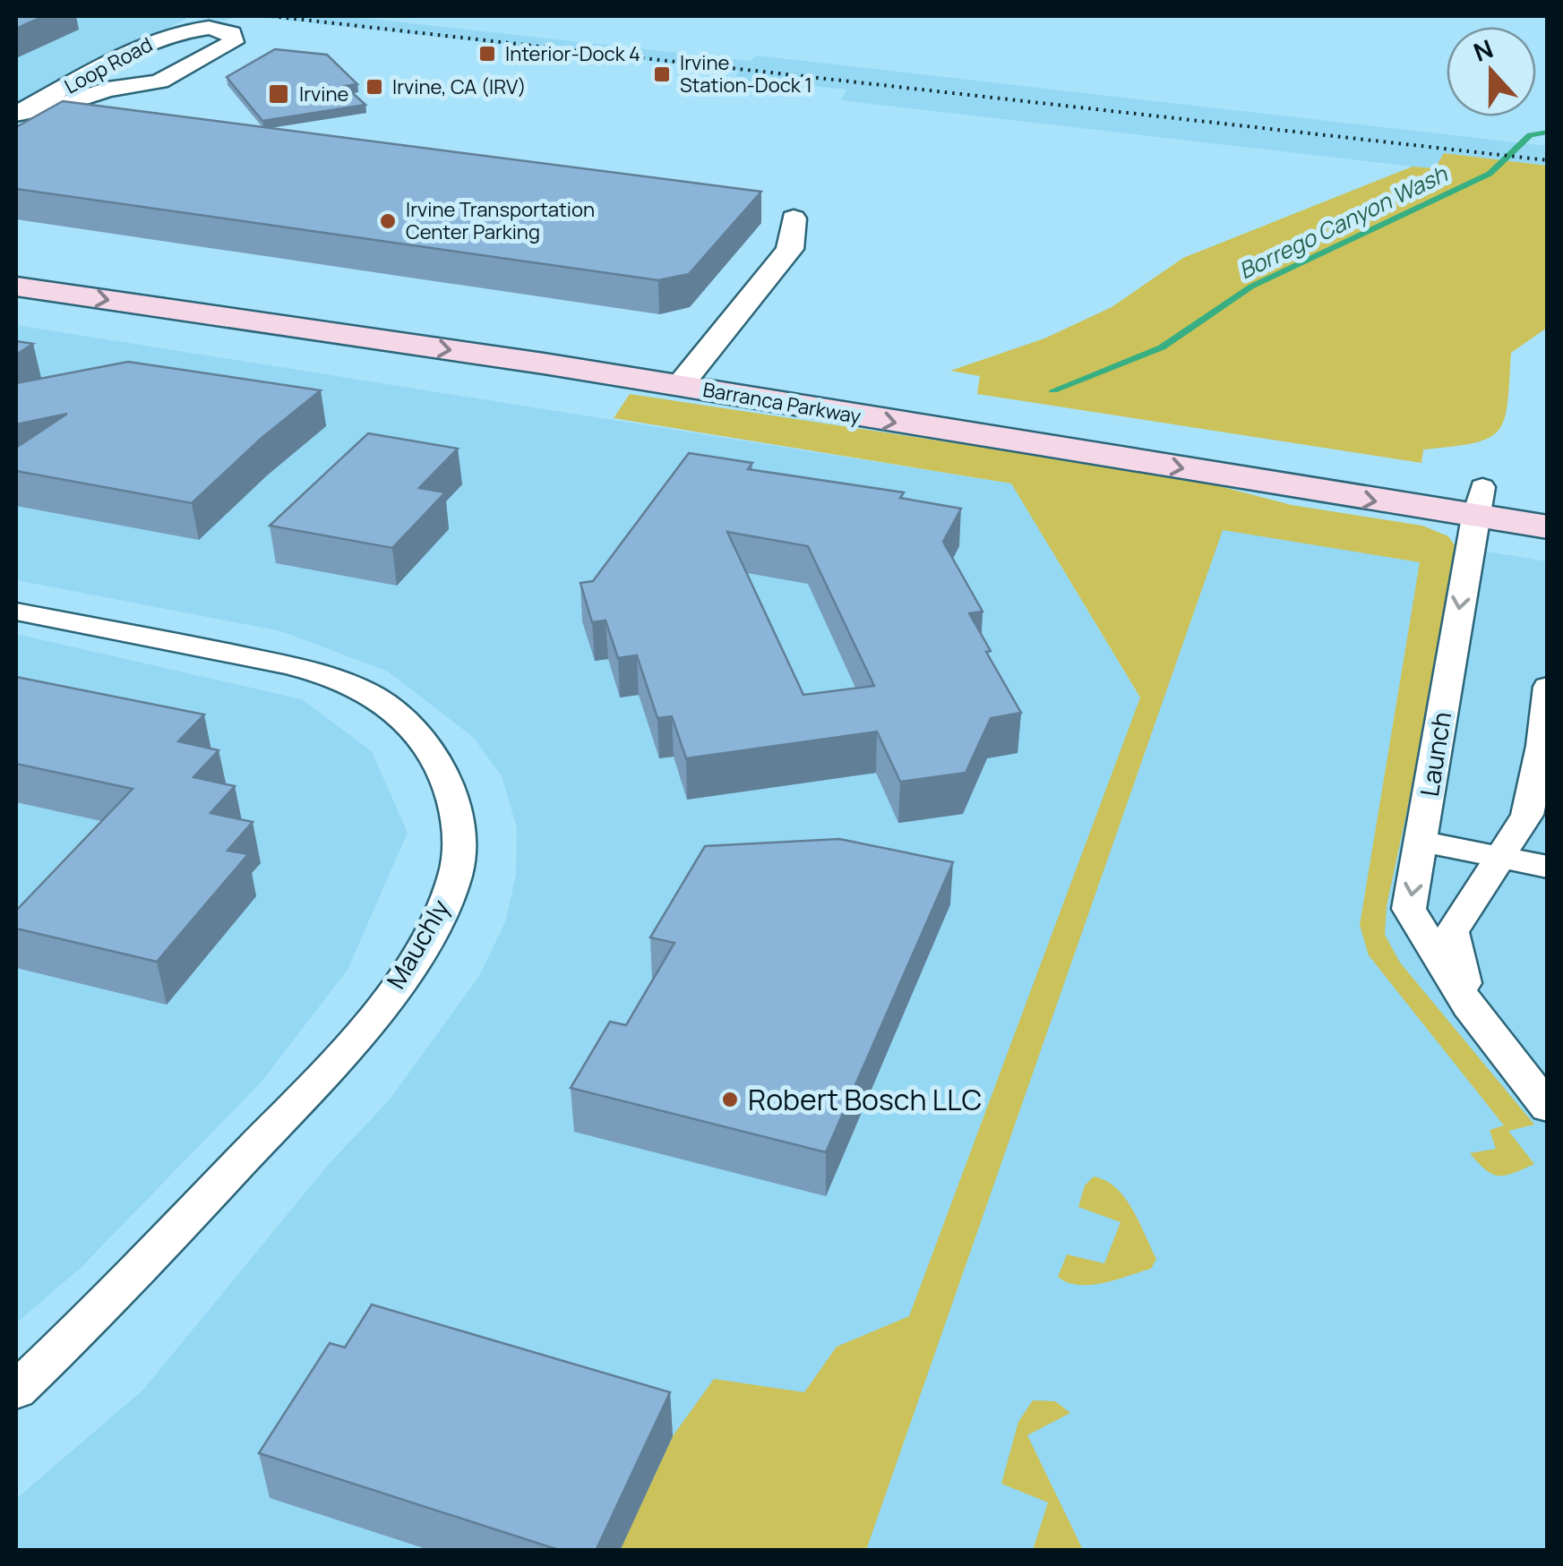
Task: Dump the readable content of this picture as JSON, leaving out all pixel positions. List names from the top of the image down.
{
  "streets": {
    "main road": ["Barranca Parkway"],
    "street": ["Loop Road", "Launch", "Mauchly"]
  },
  "crossings": [
    ["Barranca Parkway", "Launch"]
  ],
  "water": ["Borrego Canyon Wash"],
  "places": {
    "transit": [
      "Interior-Dock 4",
      "Irvine Station-Dock 1",
      "Irvine, CA (IRV)",
      "Irvine"
    ],
    "other": ["Irvine Transportation Center Parking", "Robert Bosch LLC"]
  },
  "north": "top"
}
